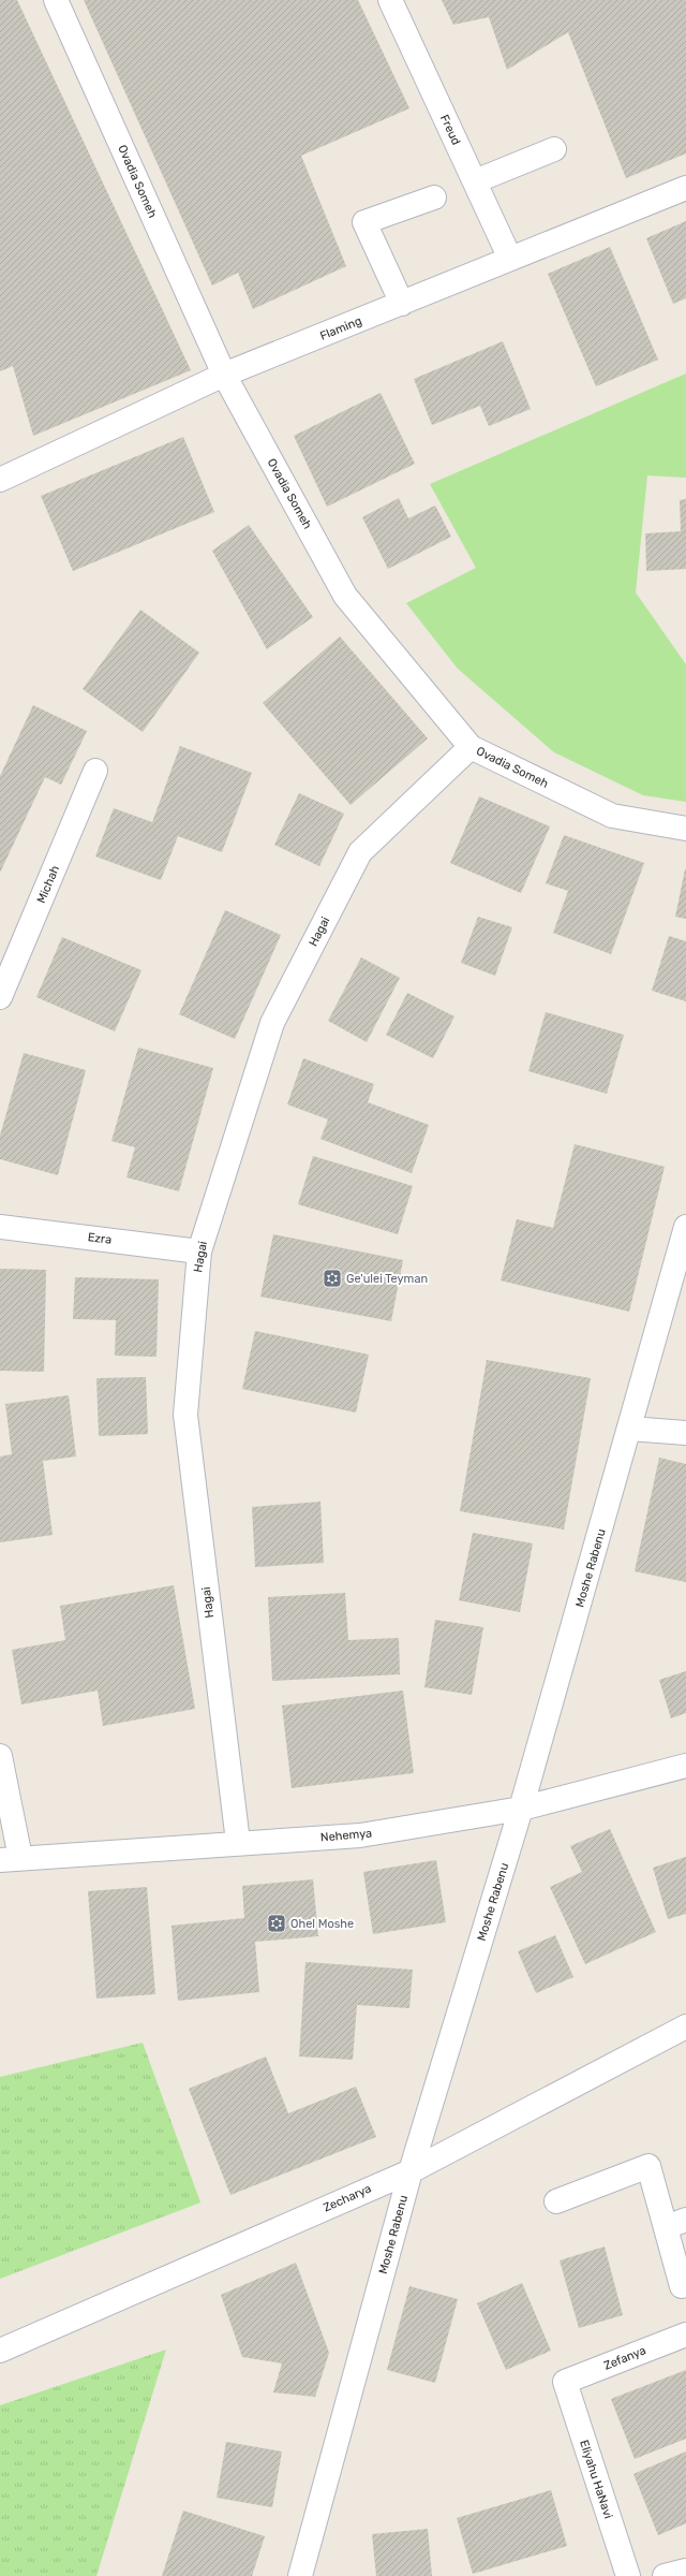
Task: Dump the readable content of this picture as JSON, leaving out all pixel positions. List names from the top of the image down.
{
  "streets": {
    "street": [
      "Freud",
      "Ovadia Someh",
      "Flaming",
      "Michah",
      "Hagai",
      "Ezra",
      "Moshe Rabenu",
      "Nehemya",
      "Zecharya",
      "Zefanya",
      "Eliyahu HaNavi"
    ]
  },
  "crossings": [
    ["Freud", "Flaming"],
    ["Ovadia Someh", "Flaming"],
    ["Ovadia Someh", "Hagai"],
    ["Hagai", "Ezra"],
    ["Hagai", "Nehemya"],
    ["Moshe Rabenu", "Nehemya"],
    ["Moshe Rabenu", "Zecharya"],
    ["Zefanya", "Eliyahu HaNavi"]
  ],
  "places": {
    "synagogue": ["Ge'ulei Teyman", "Ohel Moshe"]
  }
}
